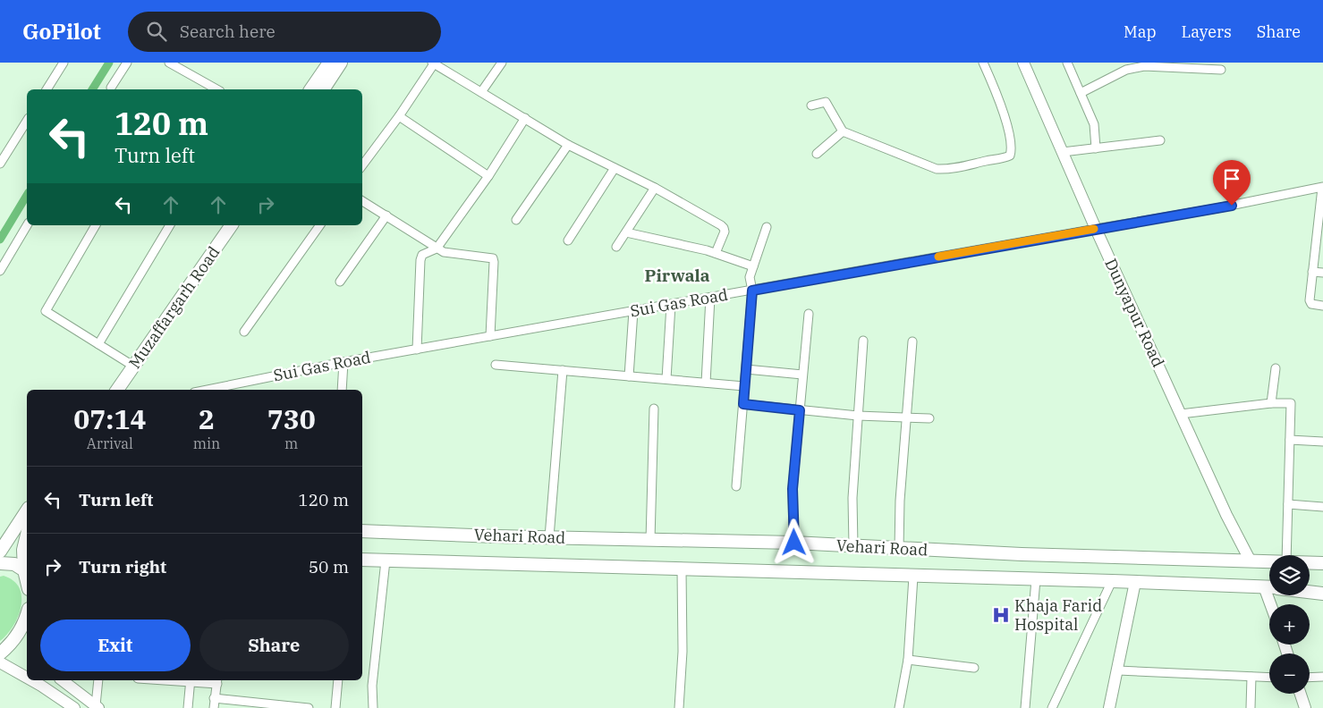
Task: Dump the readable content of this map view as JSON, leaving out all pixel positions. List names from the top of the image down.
{
  "streets": {
    "main road": ["Muzaffargarh Road", "Vehari Road"],
    "street": ["Sui Gas Road", "Dunyapur Road"]
  },
  "crossings": [
    ["Sui Gas Road", "Dunyapur Road"],
    ["Dunyapur Road", "Vehari Road"]
  ],
  "districts": ["Pirwala"],
  "places": {
    "hospital": ["Khaja Farid Hospital"]
  },
  "page": {
    "header": "GoPilot",
    "search": "Search here",
    "nav": ["Map", "Layers", "Share"],
    "turn": ["120 m", "Turn left"],
    "eta": [
      "07:14",
      "Arrival",
      "2",
      "min",
      "730",
      "m"
    ],
    "list": [
      {
        "name": "Turn left",
        "value": "120 m"
      },
      {
        "name": "Turn right",
        "value": "50 m"
      }
    ],
    "map_buttons": ["+", "−"],
    "buttons": ["Exit", "Share"]
  }
}
